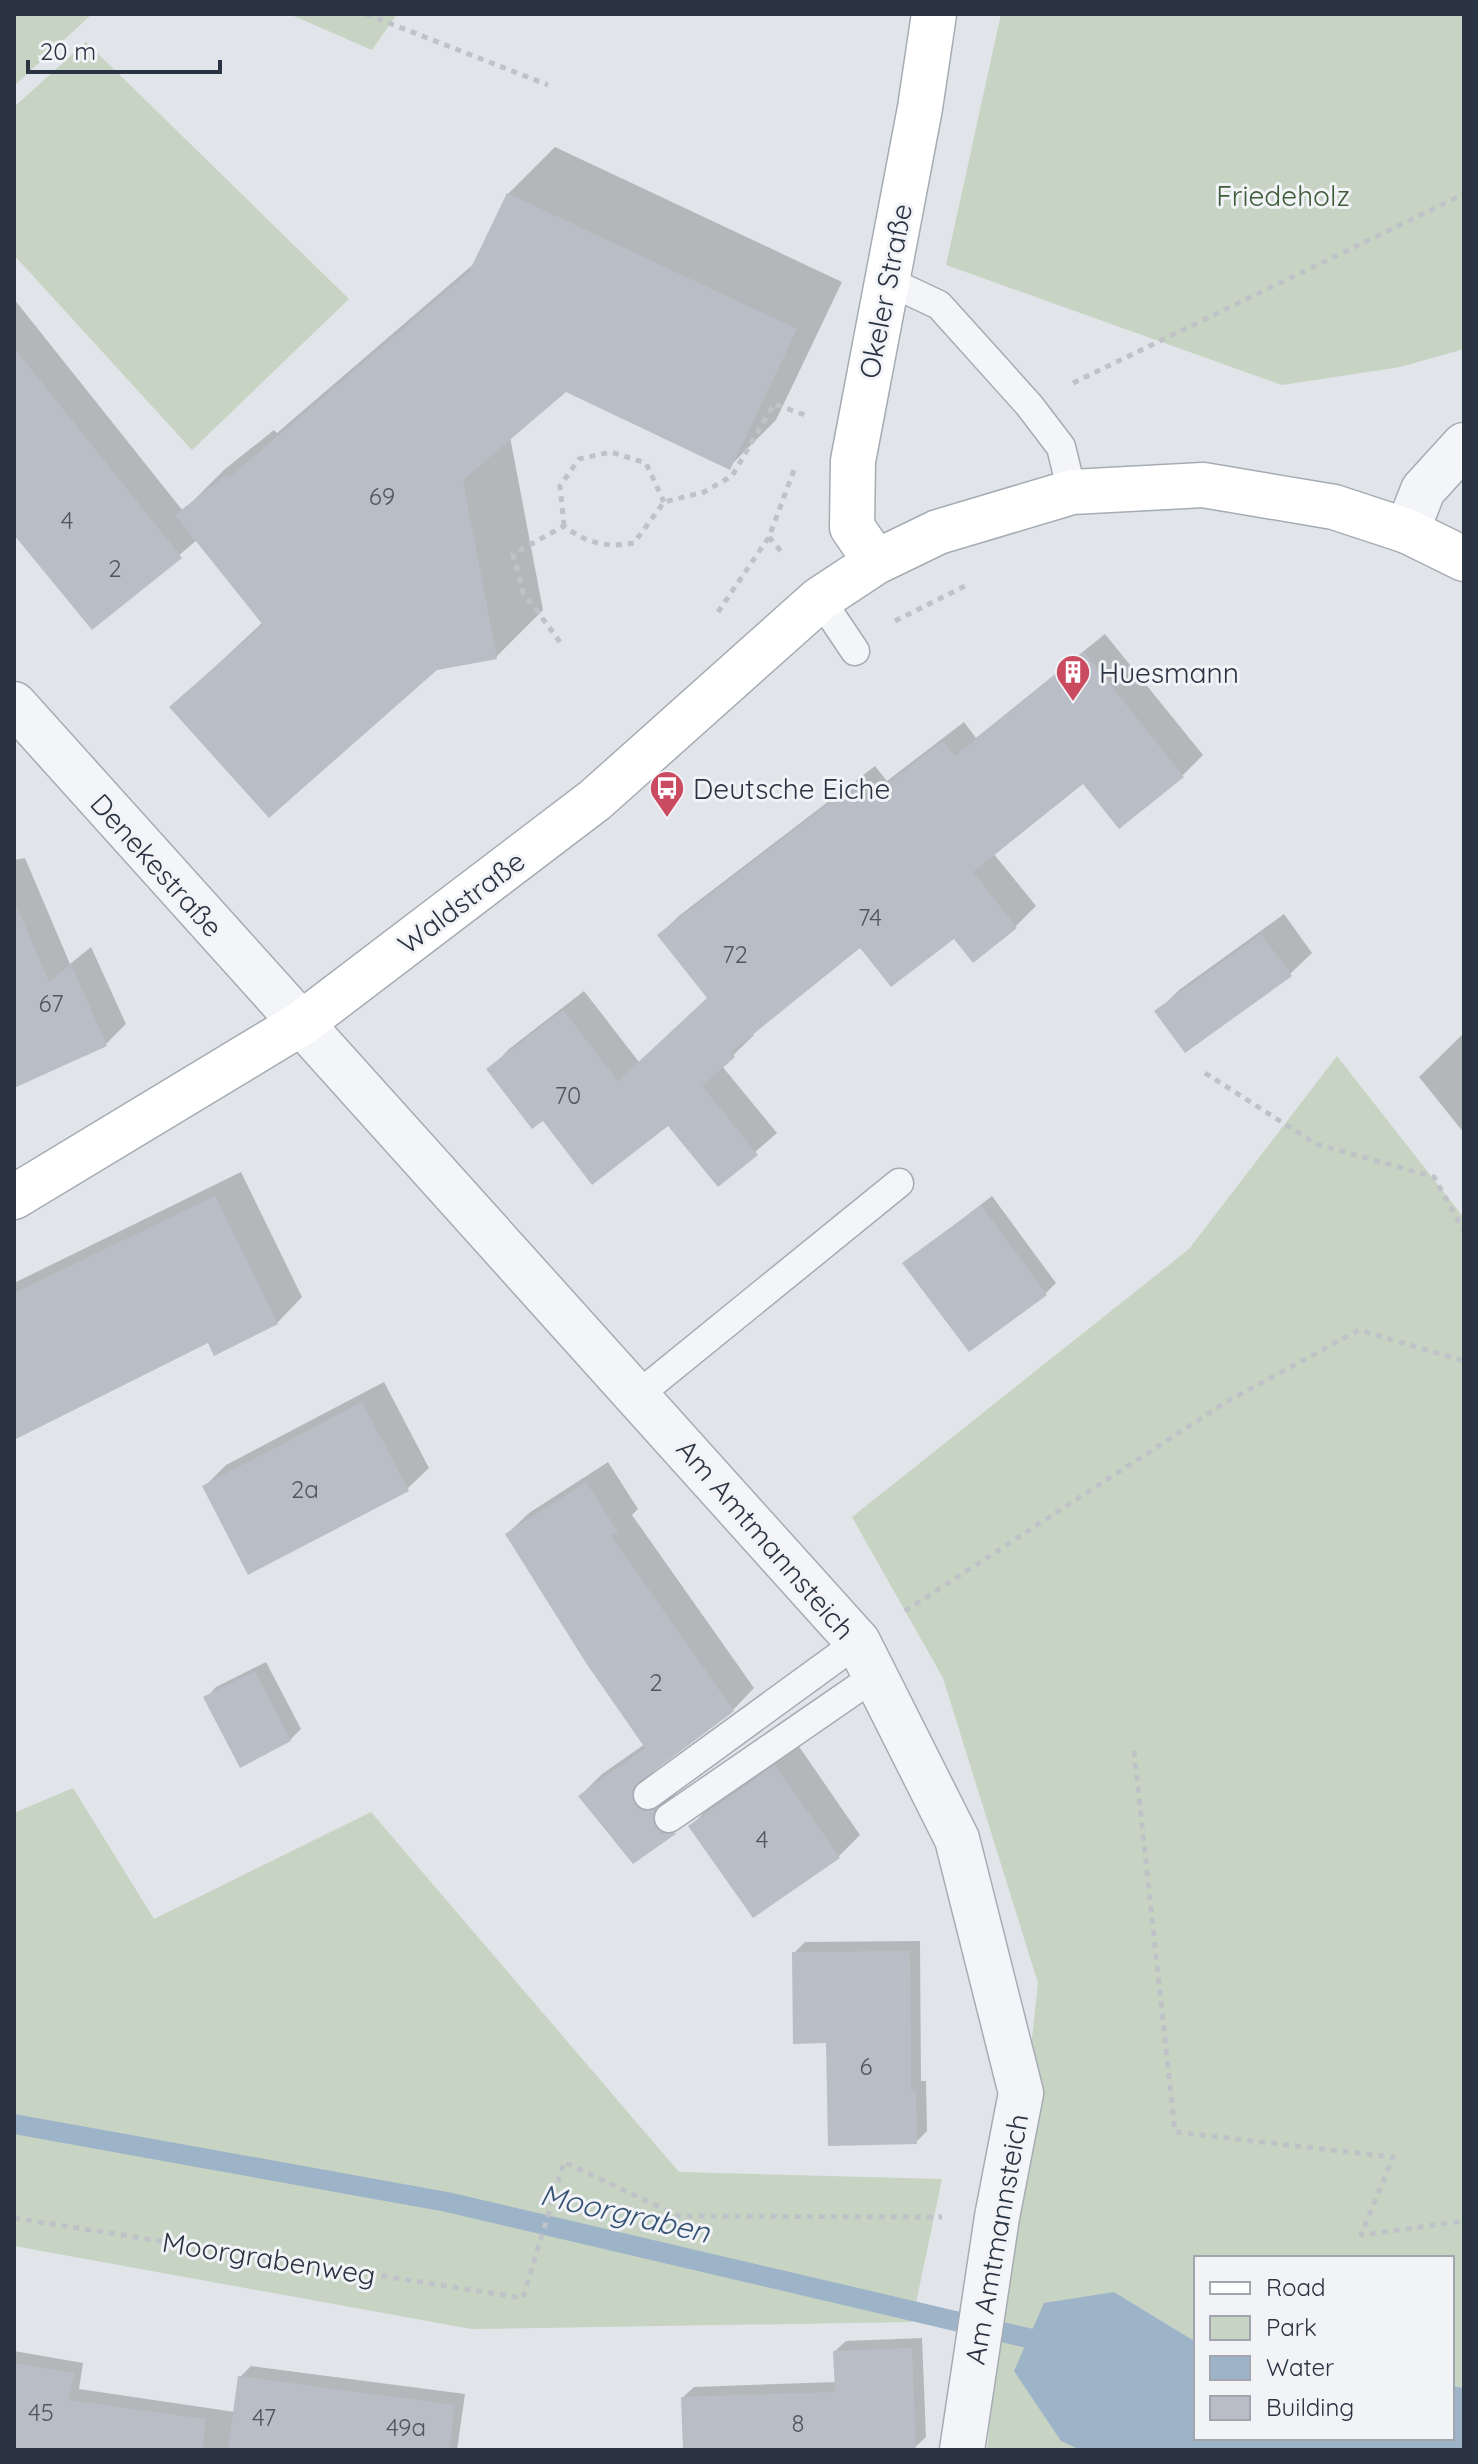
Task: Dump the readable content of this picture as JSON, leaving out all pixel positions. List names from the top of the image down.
{
  "streets": {
    "main road": ["Okeler Straße", "Waldstraße"],
    "street": ["Denekestraße", "Am Amtmannsteich"],
    "path": ["Moorgrabenweg"]
  },
  "crossings": [
    ["Okeler Straße", "Waldstraße"],
    ["Denekestraße", "Waldstraße"],
    ["Denekestraße", "Am Amtmannsteich"],
    ["Waldstraße", "Am Amtmannsteich"],
    ["Am Amtmannsteich", "Moorgrabenweg"]
  ],
  "water": ["Moorgraben"],
  "parks": ["Friedeholz"],
  "places": {
    "building": ["Huesmann"],
    "bus stop": ["Deutsche Eiche"]
  },
  "house_numbers": [
    "69",
    "4",
    "2",
    "74",
    "72",
    "67",
    "70",
    "2a",
    "2",
    "4",
    "6",
    "45",
    "47",
    "8",
    "49a"
  ],
  "legend": [
    "Road",
    "Park",
    "Water",
    "Building"
  ],
  "scale_bar": "20 m"
}
